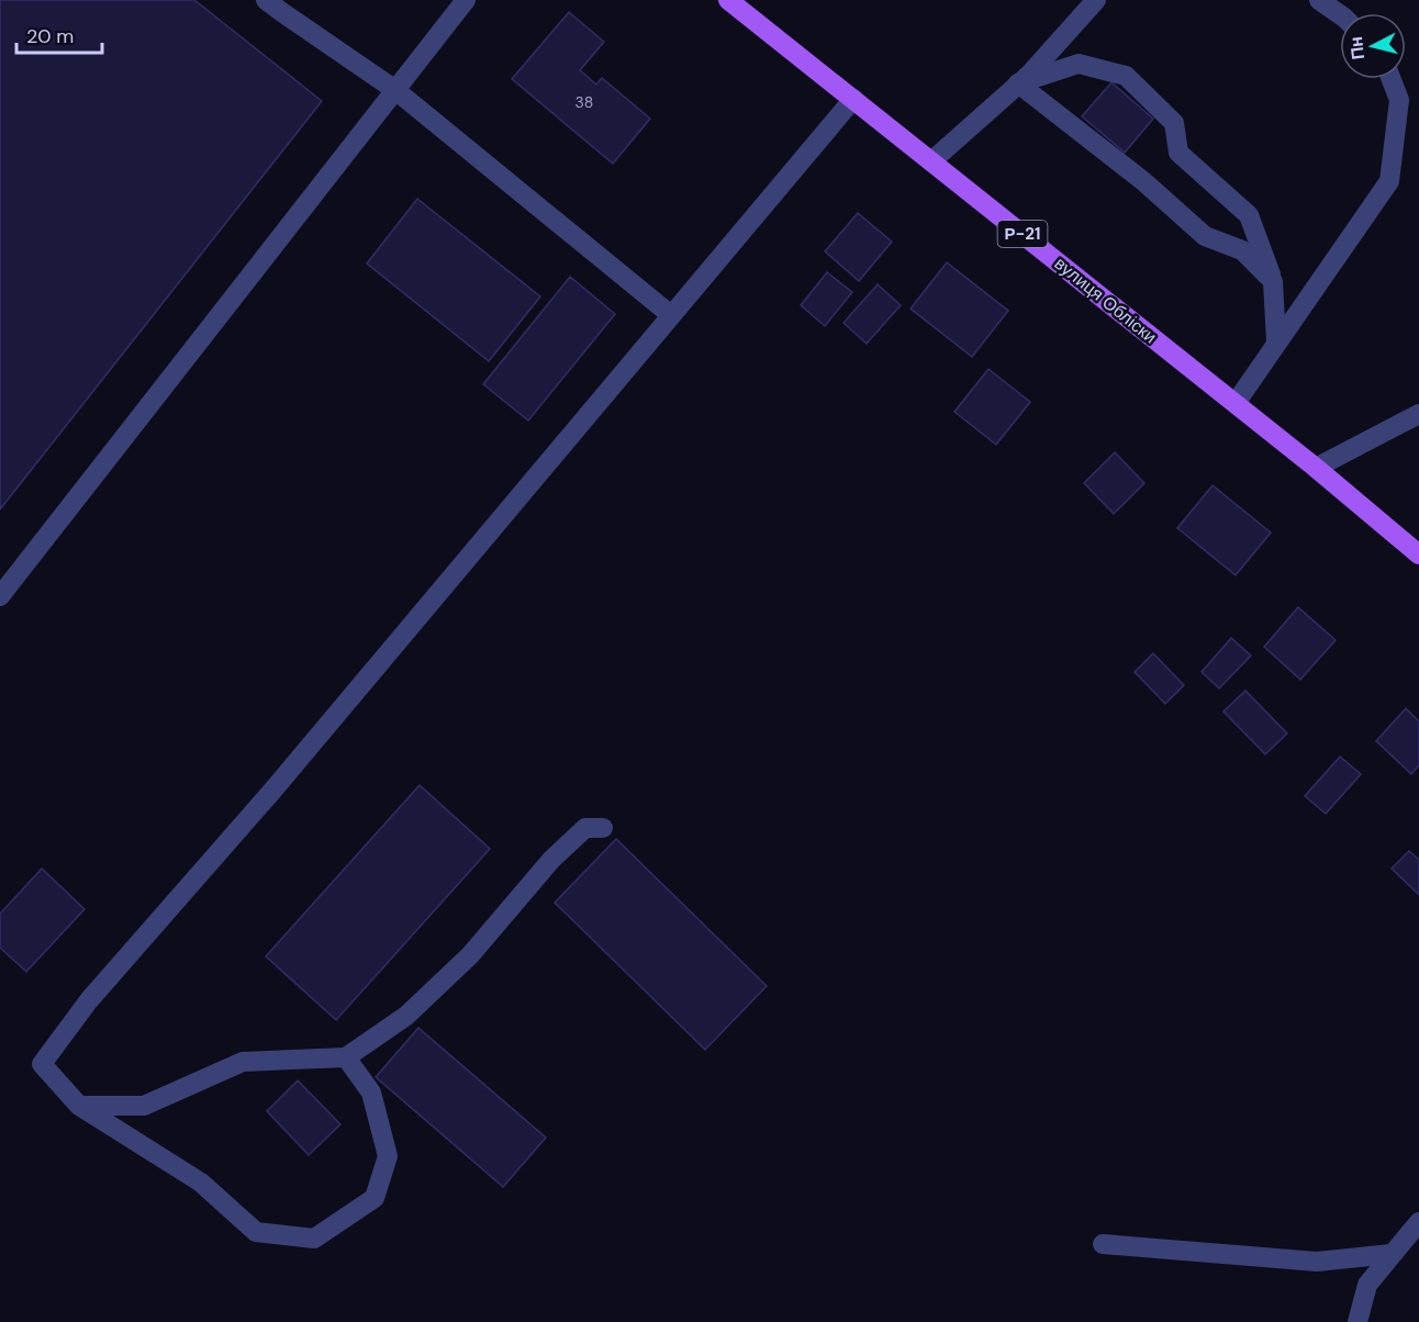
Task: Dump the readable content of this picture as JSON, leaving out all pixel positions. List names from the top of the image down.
{
  "streets": {
    "main road": ["Р-21", "вулиця Обліски"]
  },
  "house_numbers": ["38"],
  "scale_bar": "20 m",
  "north": "left"
}
